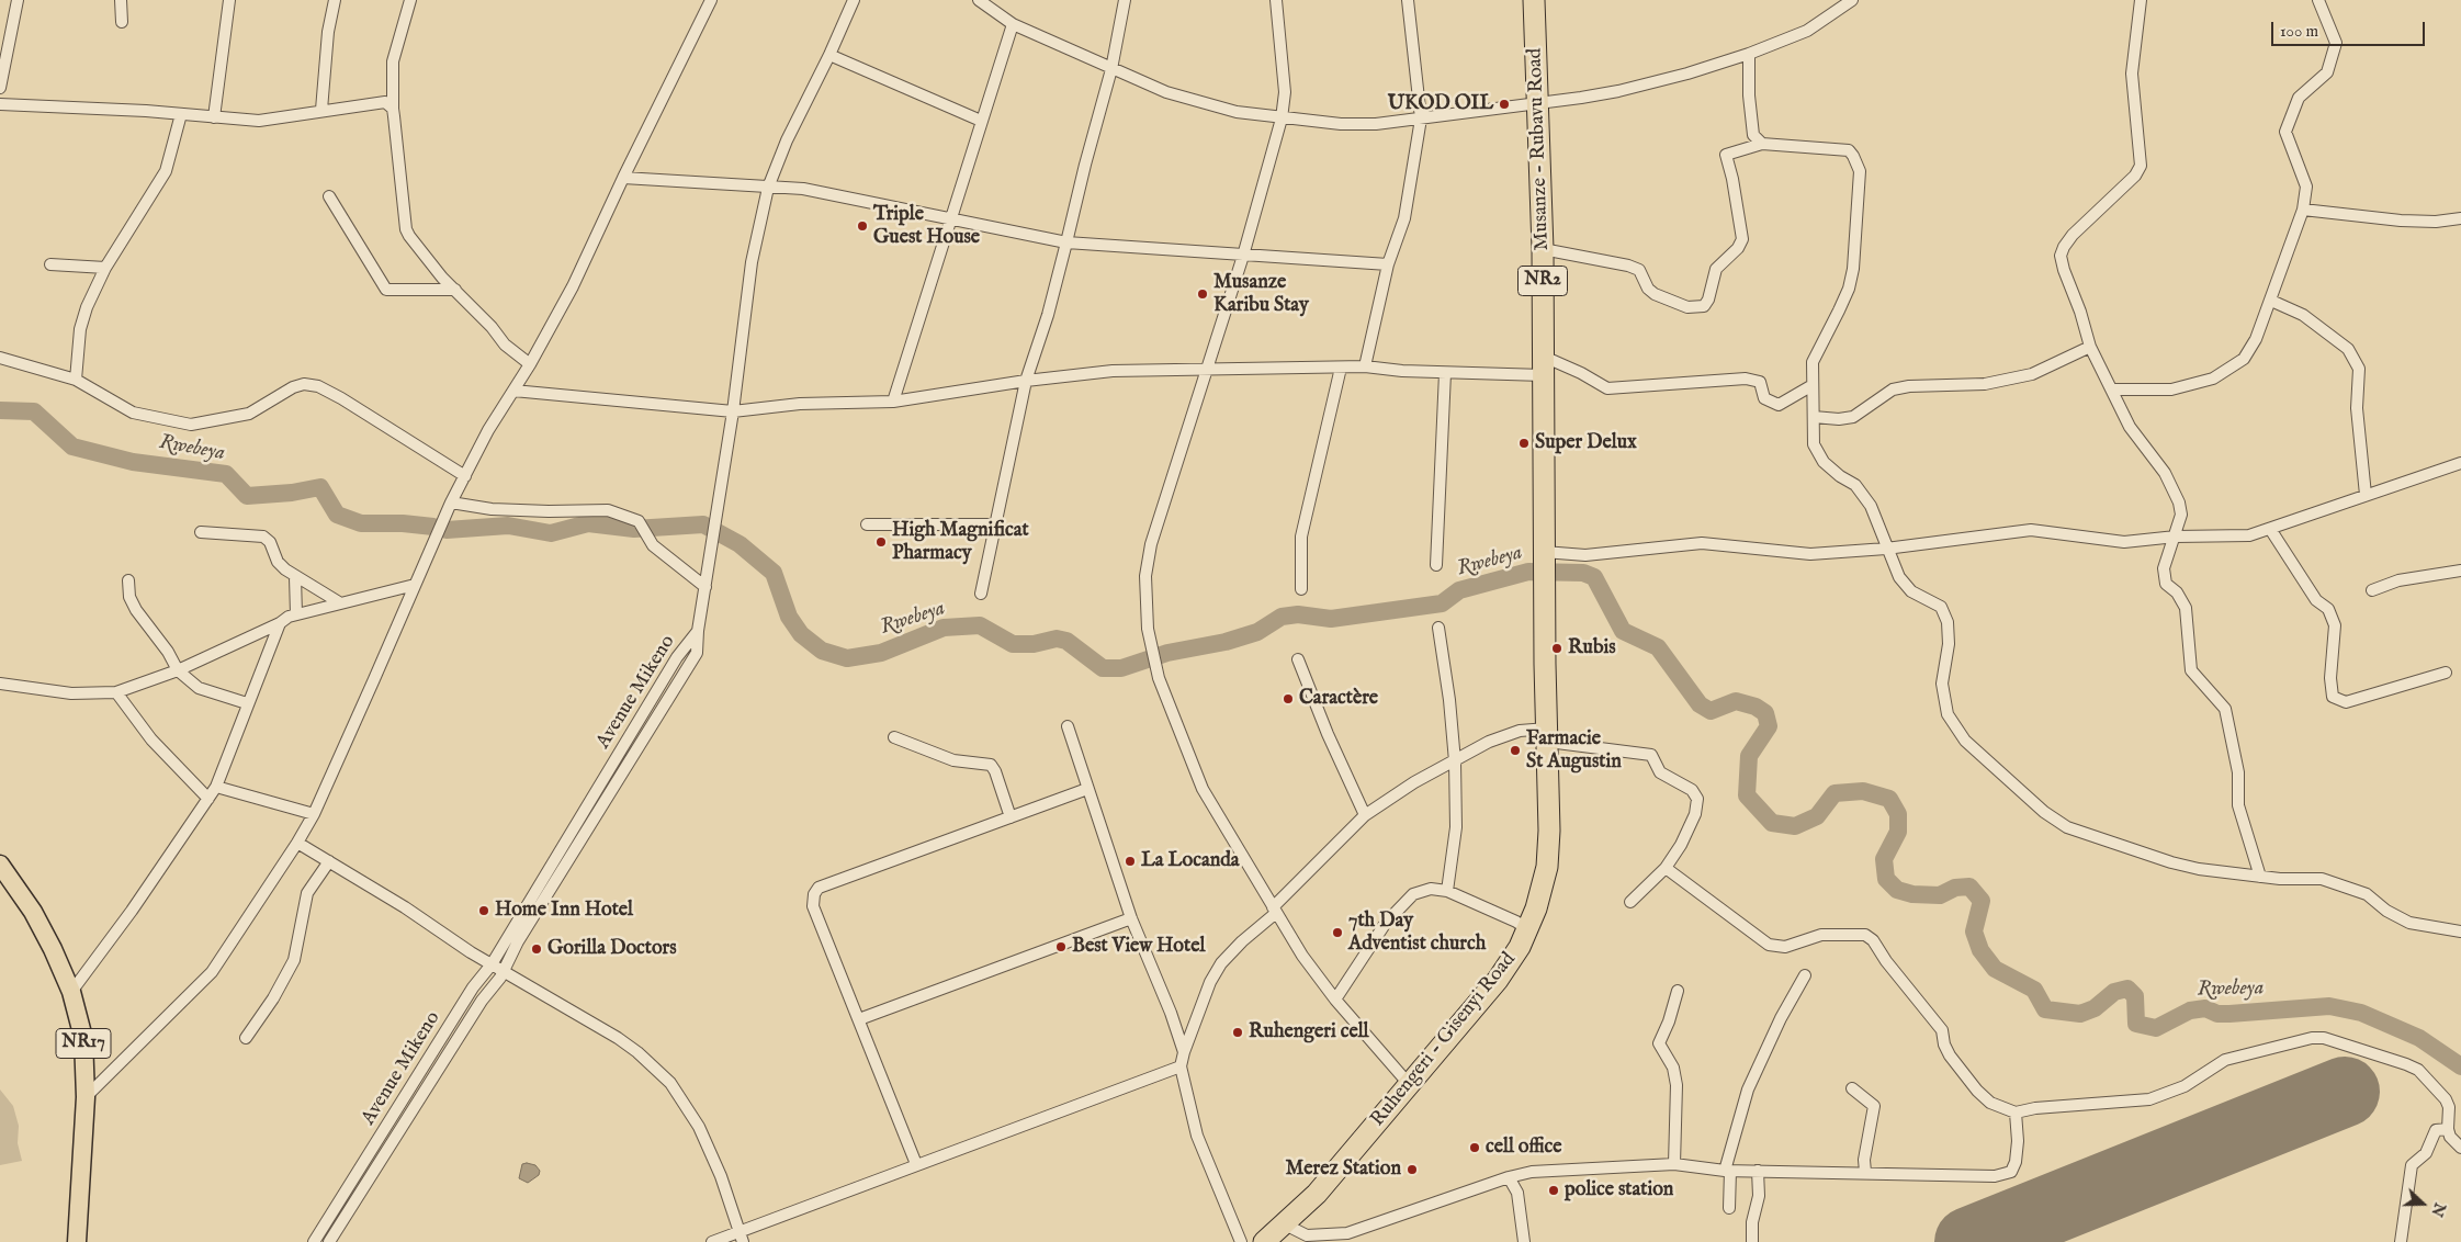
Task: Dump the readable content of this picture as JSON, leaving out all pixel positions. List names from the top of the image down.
{
  "streets": {
    "highway": ["Musanze - Rubavu Road", "NR2", "Ruhengeri - Gisenyi Road"],
    "main road": ["NR17"],
    "street": ["Avenue Mikeno"]
  },
  "crossings": [
    ["Musanze - Rubavu Road", "Ruhengeri - Gisenyi Road"]
  ],
  "water": ["Rwebeya"],
  "places": [
    "UKOD OIL",
    "Triple Guest House",
    "Musanze Karibu Stay",
    "Super Delux",
    "High Magnificat Pharmacy",
    "Rubis",
    "Caractère",
    "Farmacie St Augustin",
    "La Locanda",
    "Home Inn Hotel",
    "7th Day Adventist church",
    "Best View Hotel",
    "Gorilla Doctors",
    "Ruhengeri cell",
    "cell office",
    "Merez Station",
    "police station"
  ],
  "scale_bar": "100 m",
  "north": "right"
}
